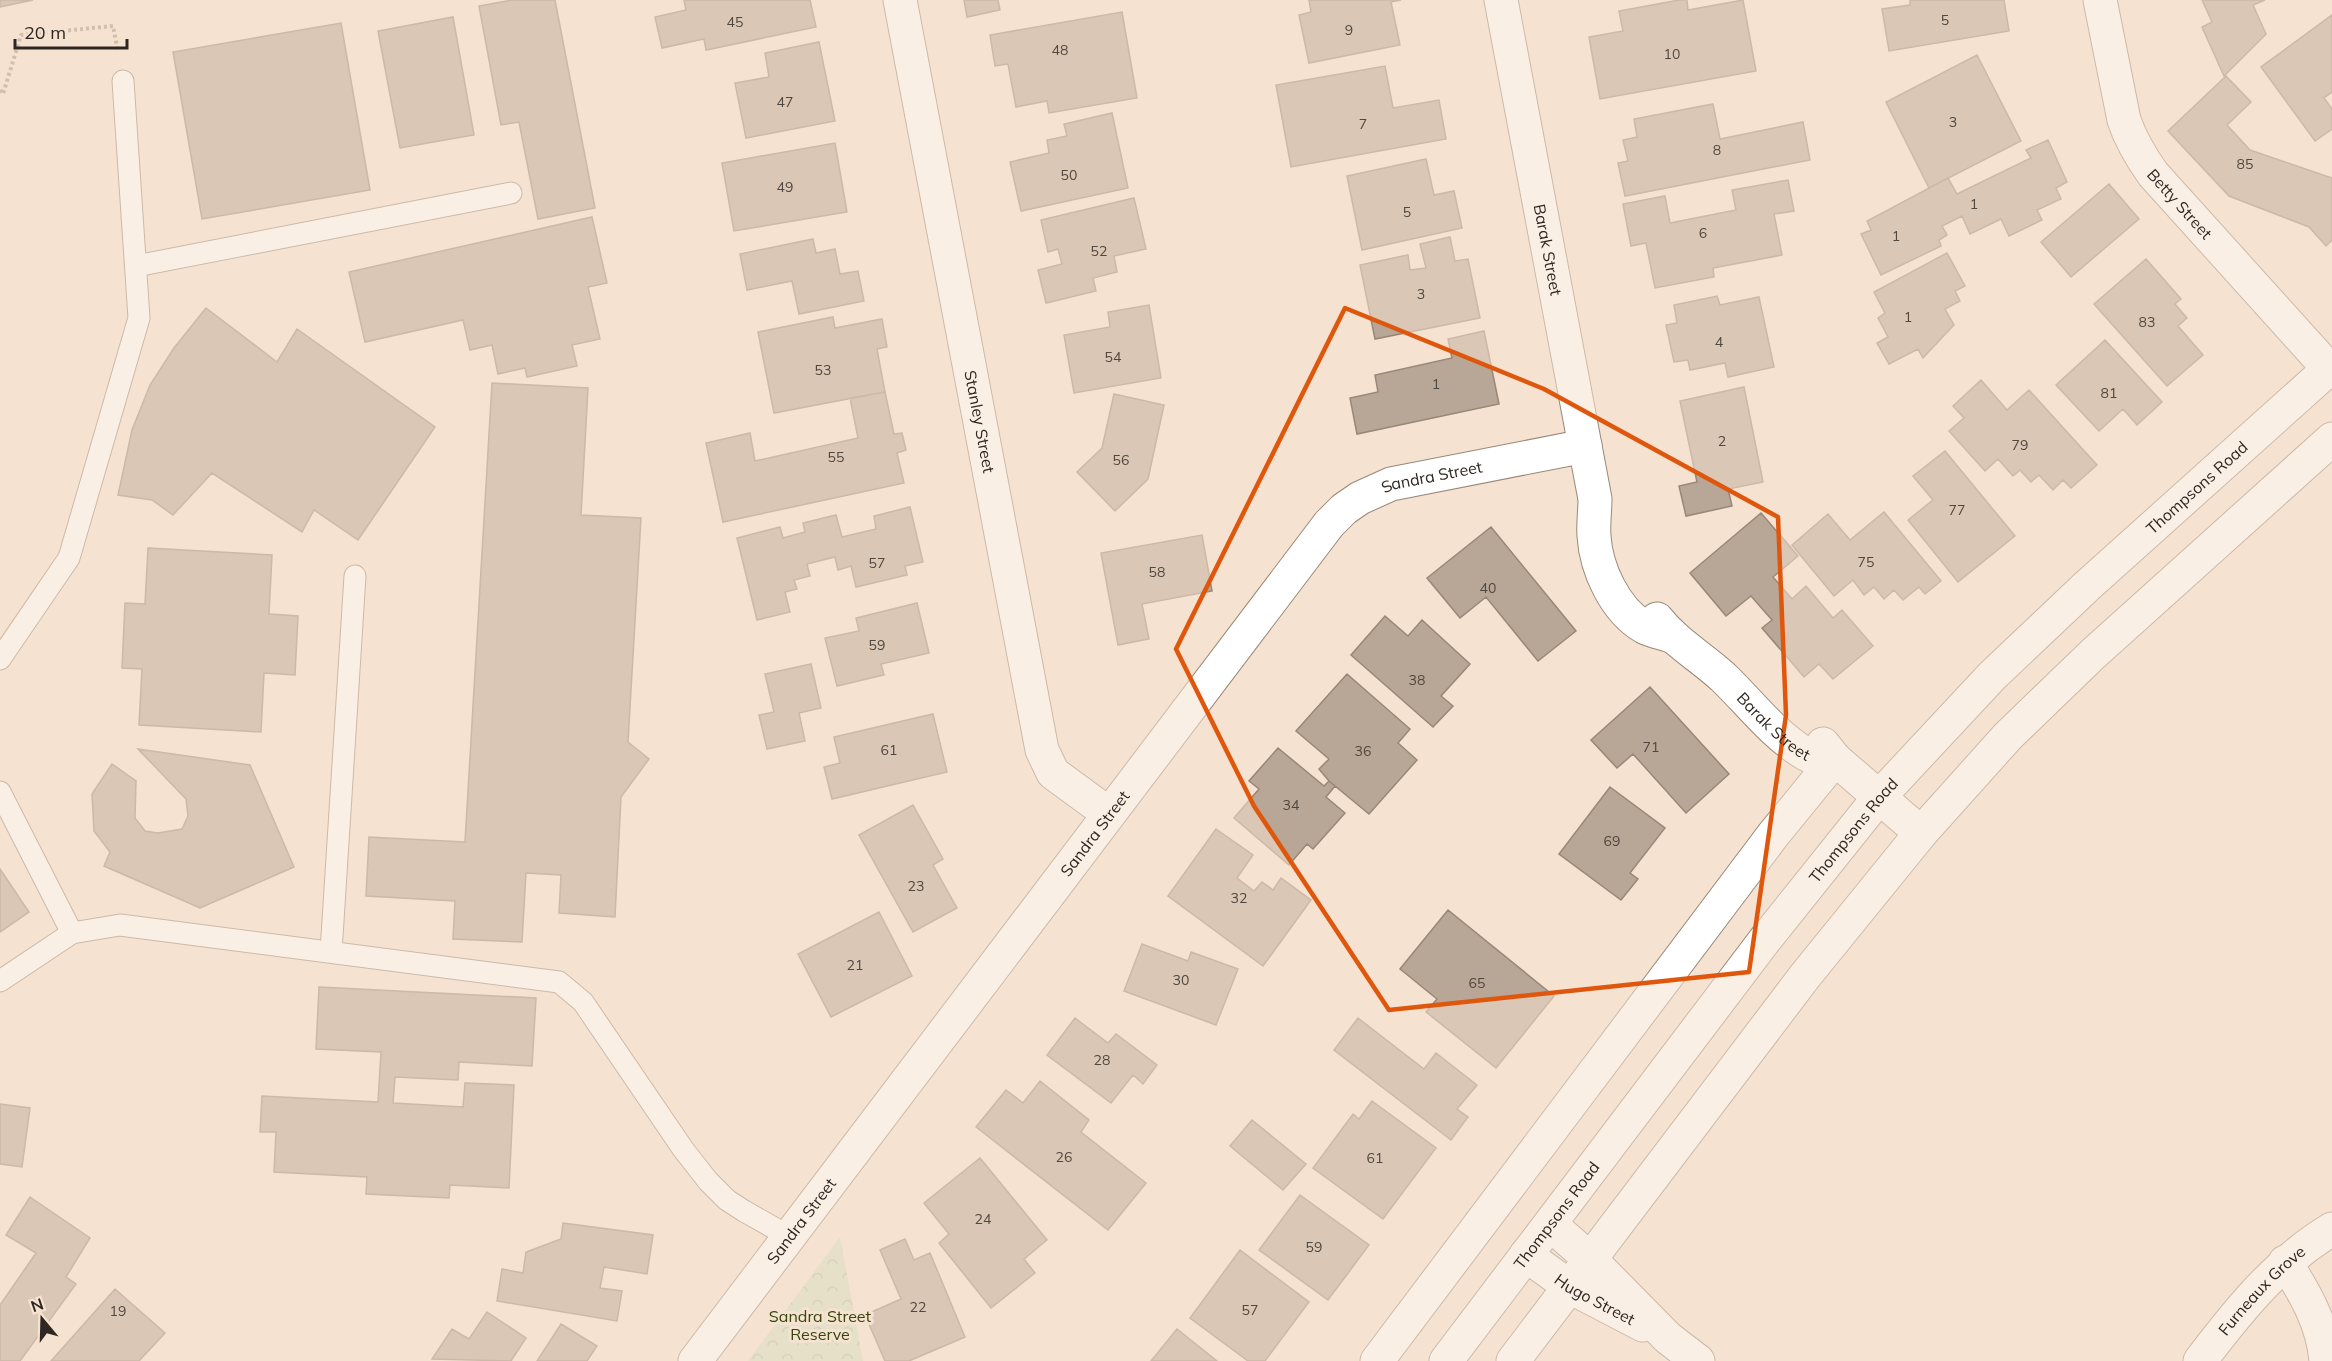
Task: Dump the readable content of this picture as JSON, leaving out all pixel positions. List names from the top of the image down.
{
  "streets": {
    "street": [
      "Betty Street",
      "Barak Street",
      "Stanley Street",
      "Sandra Street",
      "Thompsons Road",
      "Furneaux Grove",
      "Hugo Street"
    ]
  },
  "crossings": [
    ["Betty Street", "Thompsons Road"],
    ["Barak Street", "Sandra Street"],
    ["Barak Street", "Thompsons Road"],
    ["Stanley Street", "Sandra Street"],
    ["Thompsons Road", "Hugo Street"]
  ],
  "parks": ["Sandra Street Reserve"],
  "house_numbers": [
    "5",
    "45",
    "9",
    "48",
    "10",
    "47",
    "3",
    "7",
    "8",
    "85",
    "50",
    "49",
    "1",
    "5",
    "6",
    "1",
    "52",
    "3",
    "1",
    "83",
    "4",
    "54",
    "53",
    "1",
    "81",
    "2",
    "79",
    "55",
    "56",
    "77",
    "75",
    "57",
    "58",
    "40",
    "59",
    "38",
    "71",
    "61",
    "36",
    "34",
    "69",
    "23",
    "32",
    "21",
    "30",
    "65",
    "28",
    "26",
    "61",
    "24",
    "59",
    "22",
    "57",
    "19"
  ],
  "scale_bar": "20 m",
  "north": "top"
}
